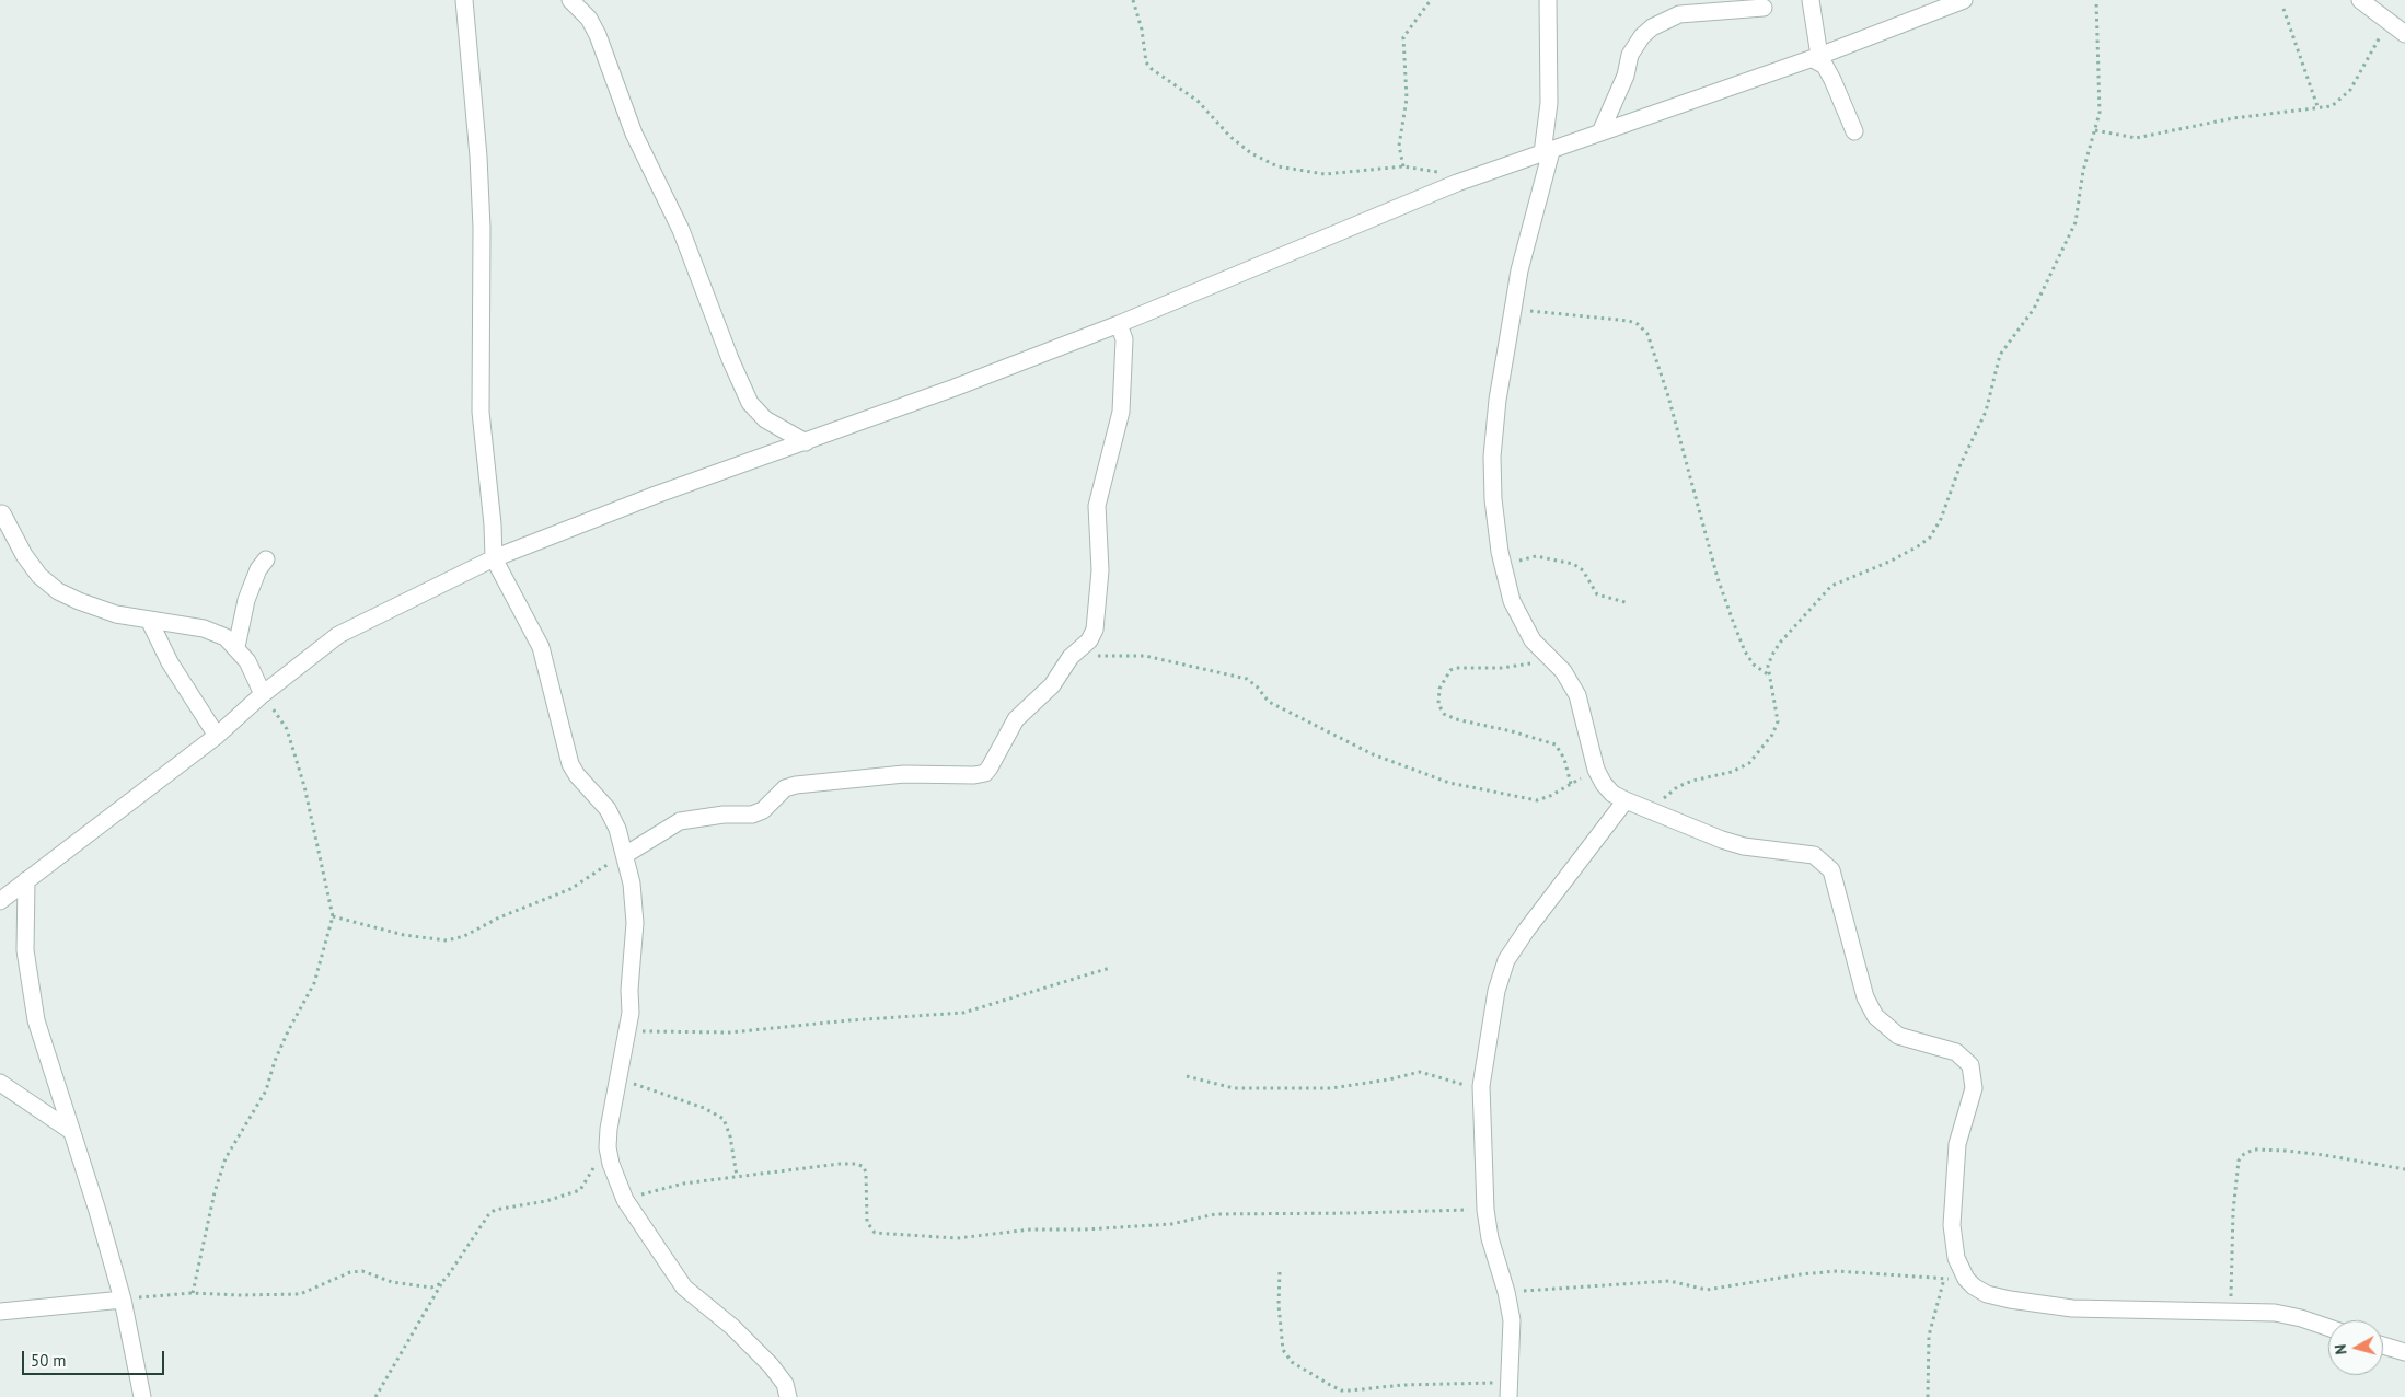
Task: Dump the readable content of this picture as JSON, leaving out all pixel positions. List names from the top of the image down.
{
  "scale_bar": "50 m",
  "north": "left"
}
